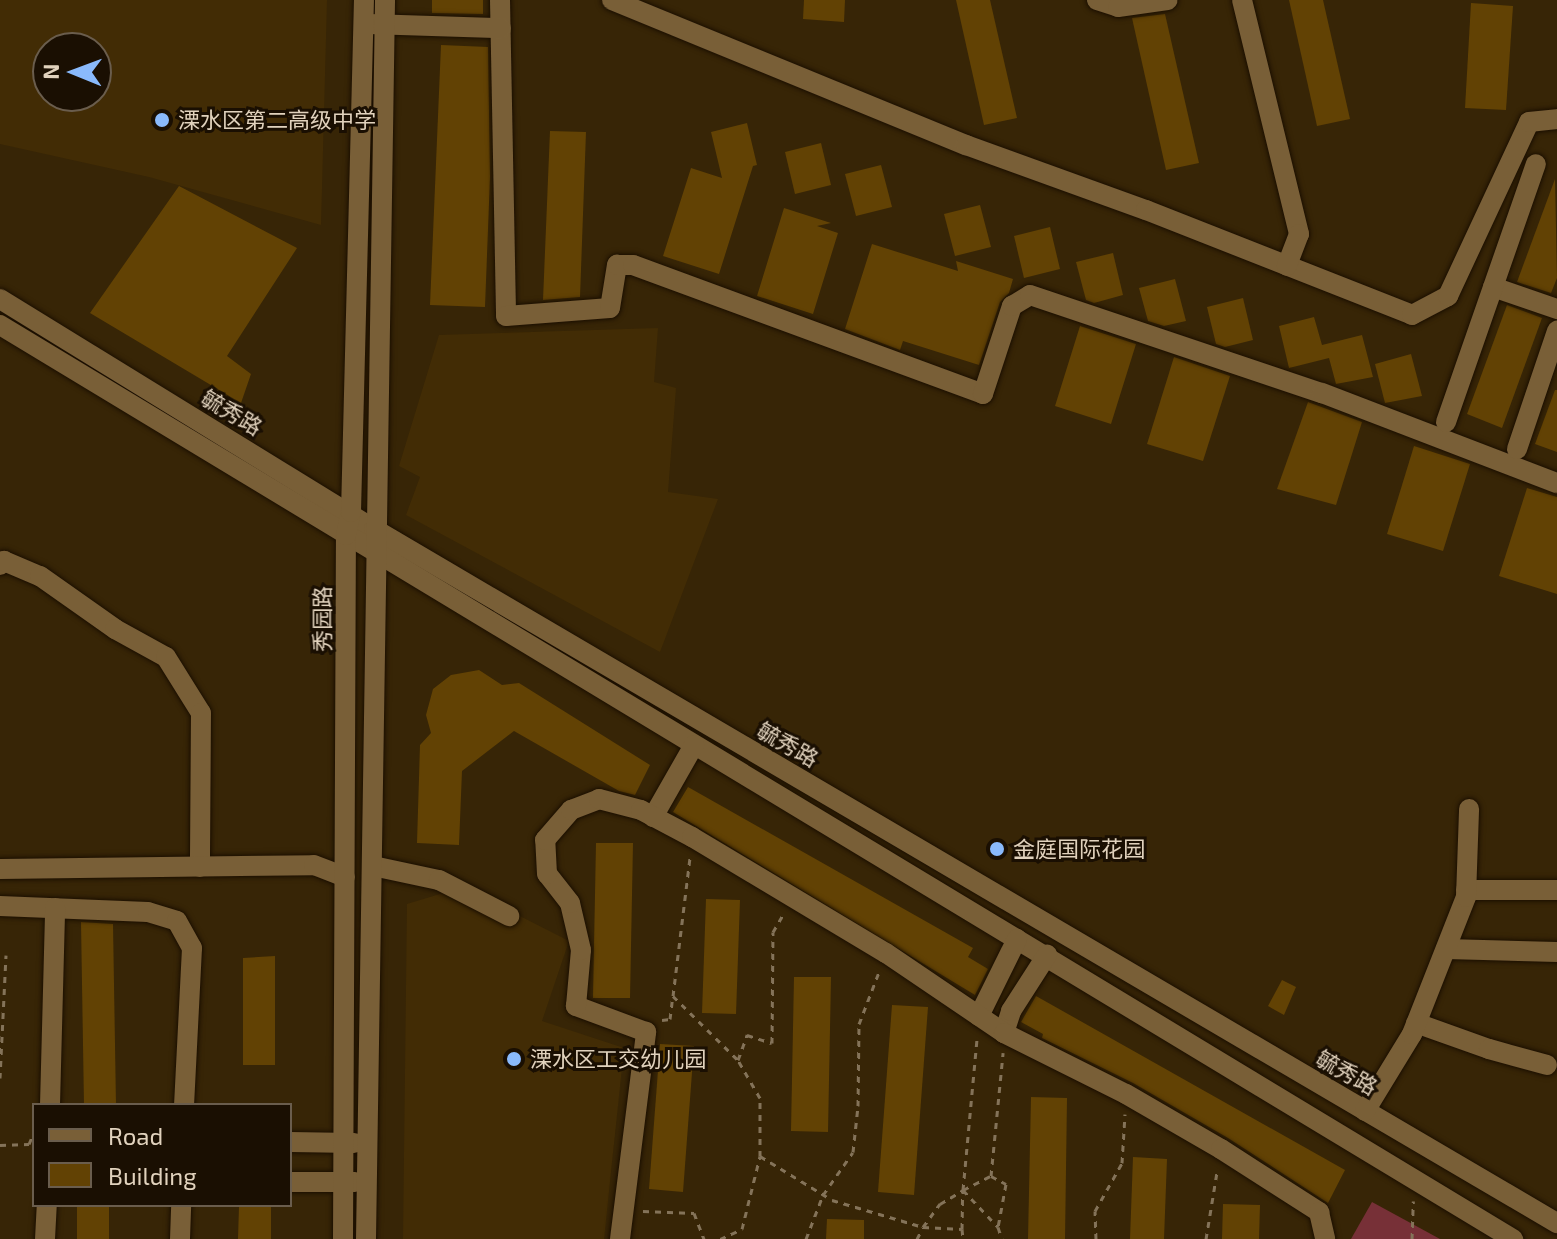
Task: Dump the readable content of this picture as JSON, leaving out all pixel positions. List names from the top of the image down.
{
  "streets": {
    "street": ["毓秀路", "秀园路"]
  },
  "crossings": [
    ["毓秀路", "秀园路"]
  ],
  "places": ["溧水区第二高级中学", "金庭国际花园", "溧水区工交幼儿园"],
  "legend": ["Road", "Building"],
  "north": "left"
}
